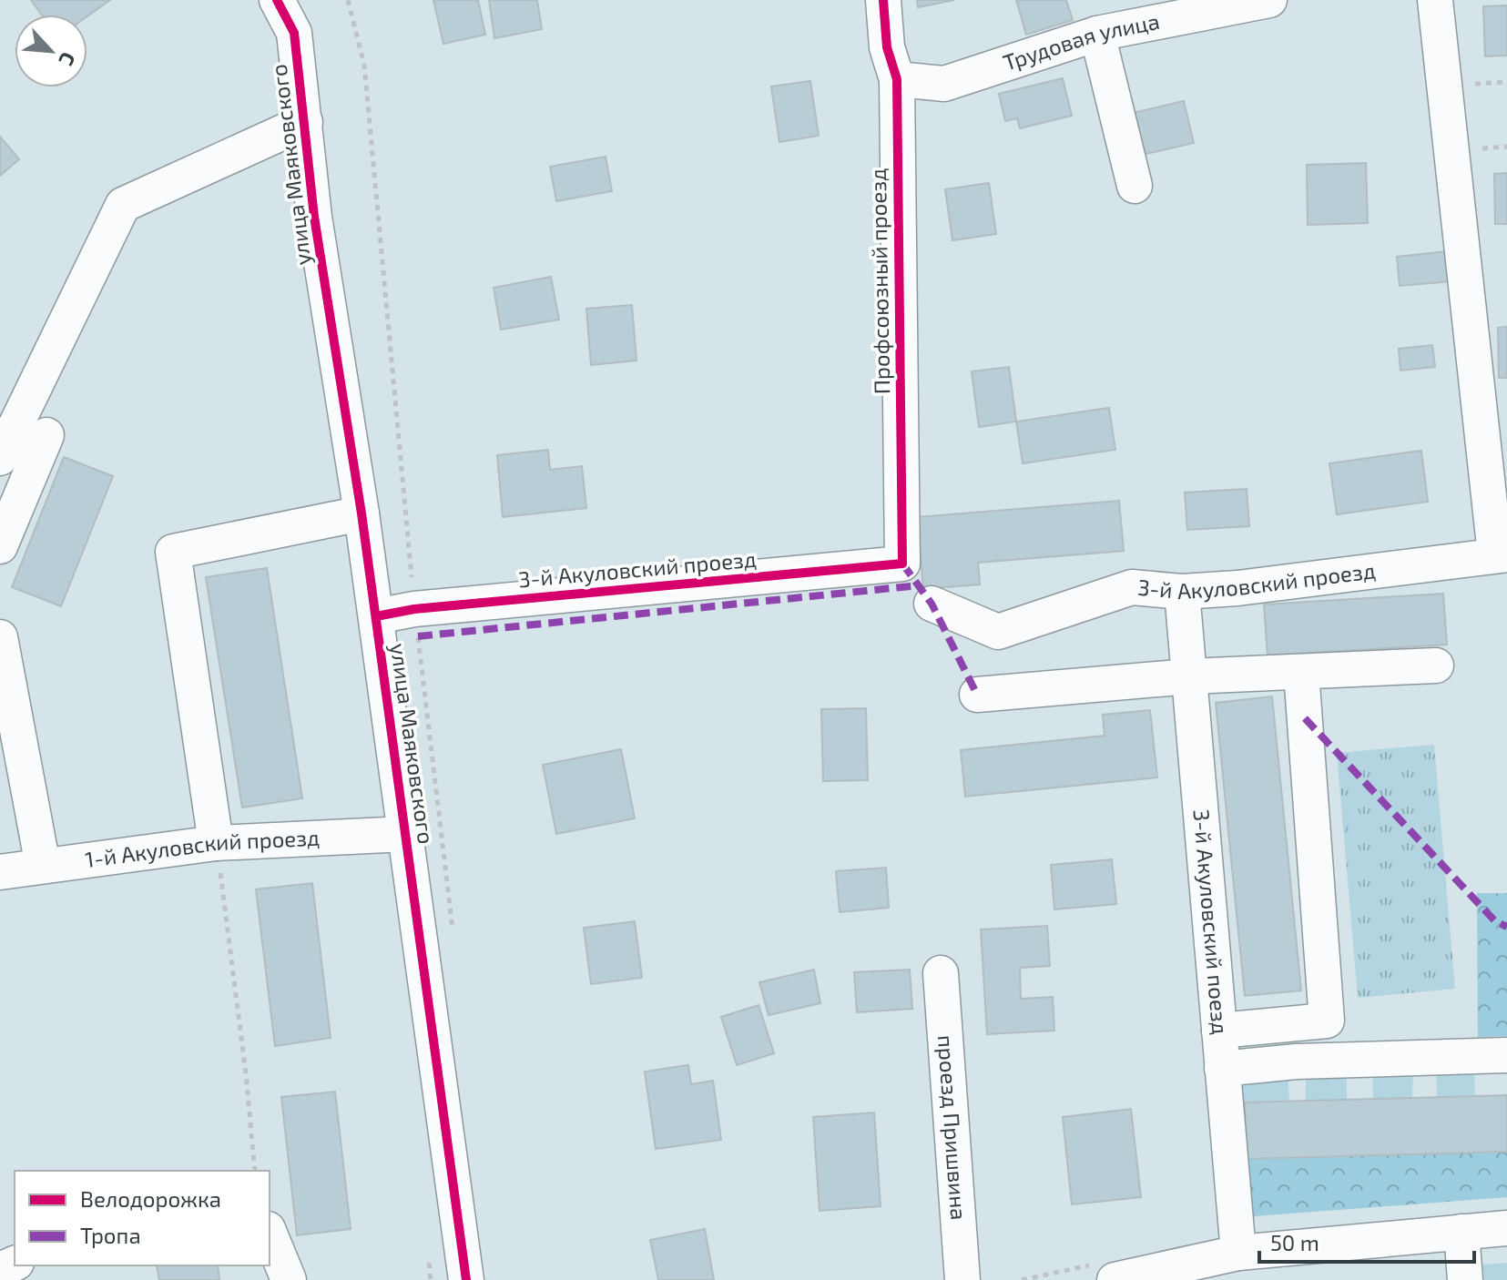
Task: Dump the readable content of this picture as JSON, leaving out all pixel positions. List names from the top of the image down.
{
  "streets": {
    "street": [
      "Трудовая улица",
      "улица Маяковского",
      "Профсоюзный проезд",
      "3-й Акуловский проезд",
      "1-й Акуловский проезд",
      "3-й Акуловский поезд",
      "проезд Пришвина"
    ]
  },
  "crossings": [
    ["Трудовая улица", "Профсоюзный проезд"],
    ["улица Маяковского", "3-й Акуловский проезд"],
    ["улица Маяковского", "1-й Акуловский проезд"],
    ["Профсоюзный проезд", "3-й Акуловский проезд"],
    ["3-й Акуловский проезд", "3-й Акуловский поезд"]
  ],
  "legend": ["Велодорожка", "Тропа"],
  "scale_bar": "50 m",
  "north": "bottom right"
}
